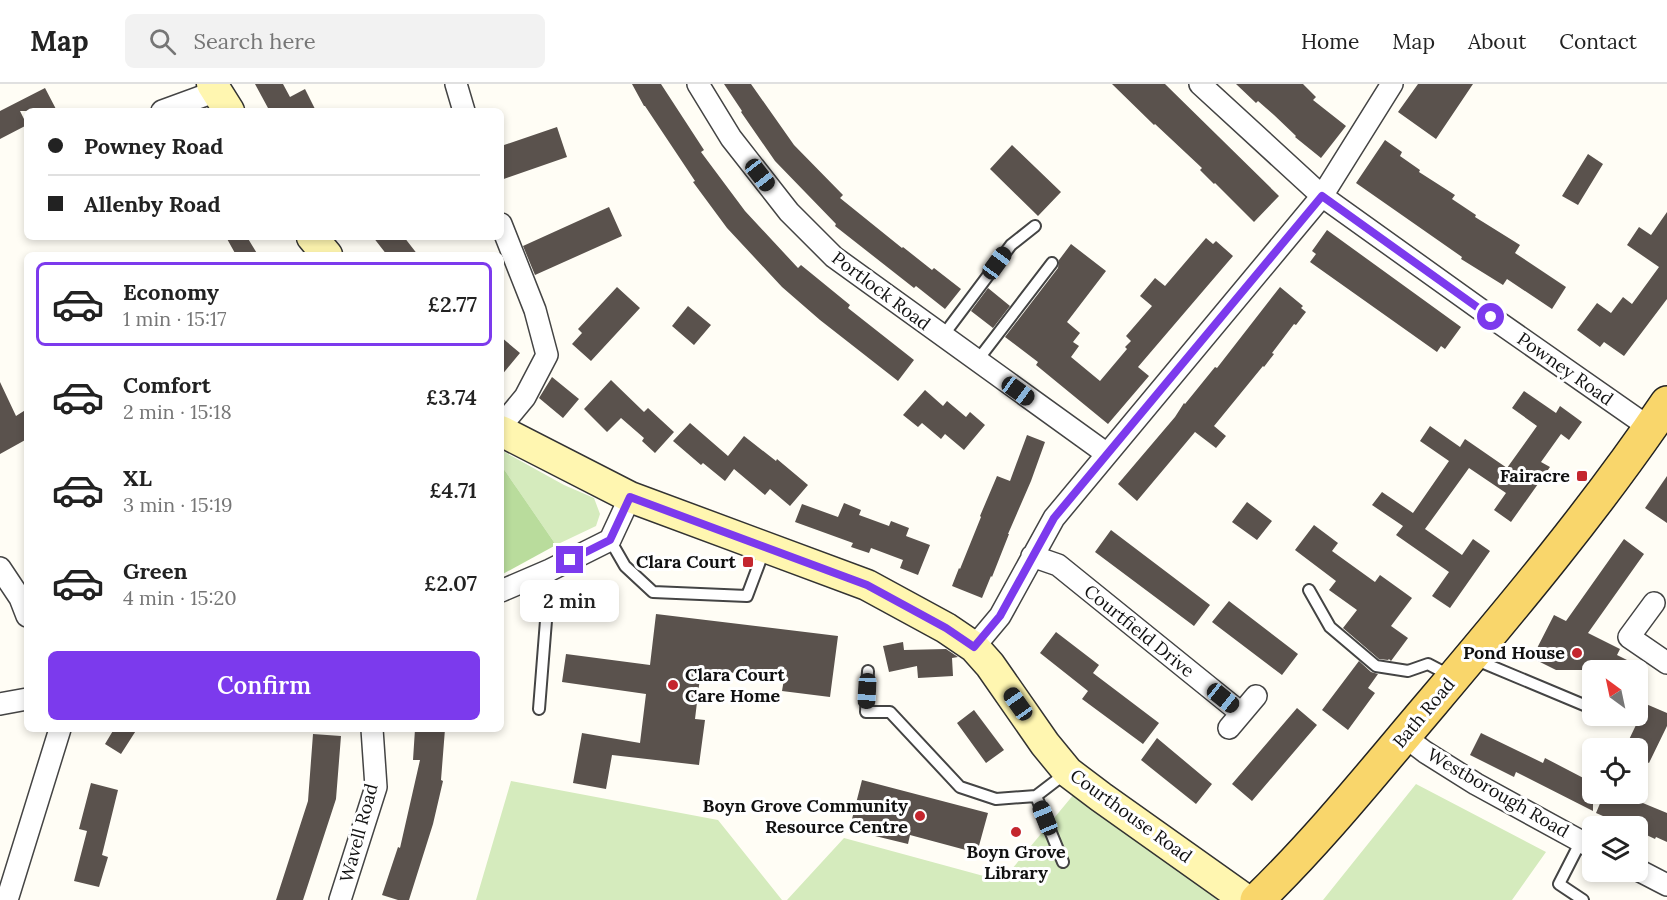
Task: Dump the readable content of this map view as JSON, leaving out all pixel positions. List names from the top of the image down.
{
  "streets": {
    "main road": ["Bath Road"],
    "street": [
      "Portlock Road",
      "Powney Road",
      "Courtfield Drive",
      "Westborough Road",
      "Courthouse Road",
      "Wavell Road"
    ]
  },
  "crossings": [
    ["Powney Road", "Bath Road"],
    ["Bath Road", "Westborough Road"]
  ],
  "places": {
    "transit": ["Fairacre", "Clara Court"],
    "other": [
      "Pond House",
      "Clara Court Care Home",
      "Boyn Grove Community Resource Centre",
      "Boyn Grove Library"
    ]
  },
  "north": "top left",
  "page": {
    "header": "Map",
    "search": "Search here",
    "nav": [
      "Home",
      "Map",
      "About",
      "Contact"
    ],
    "banner": ["Powney Road", "Allenby Road"],
    "list": [
      {
        "name": "Economy",
        "note": "1 min · 15:17",
        "value": "£2.77"
      },
      {
        "name": "Comfort",
        "note": "2 min · 15:18",
        "value": "£3.74"
      },
      {
        "name": "XL",
        "note": "3 min · 15:19",
        "value": "£4.71"
      },
      {
        "name": "Green",
        "note": "4 min · 15:20",
        "value": "£2.07"
      }
    ],
    "bubble": "2 min",
    "buttons": "Confirm"
  }
}
